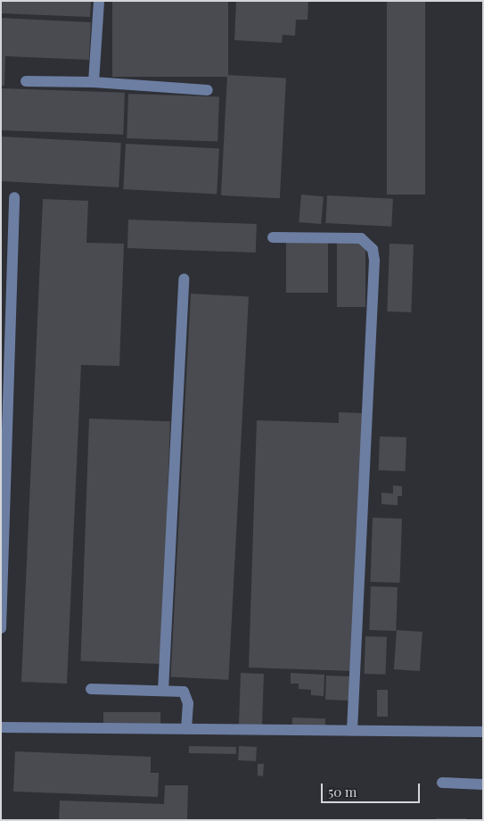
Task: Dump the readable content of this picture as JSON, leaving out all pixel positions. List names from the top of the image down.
{
  "scale_bar": "50 m"
}
